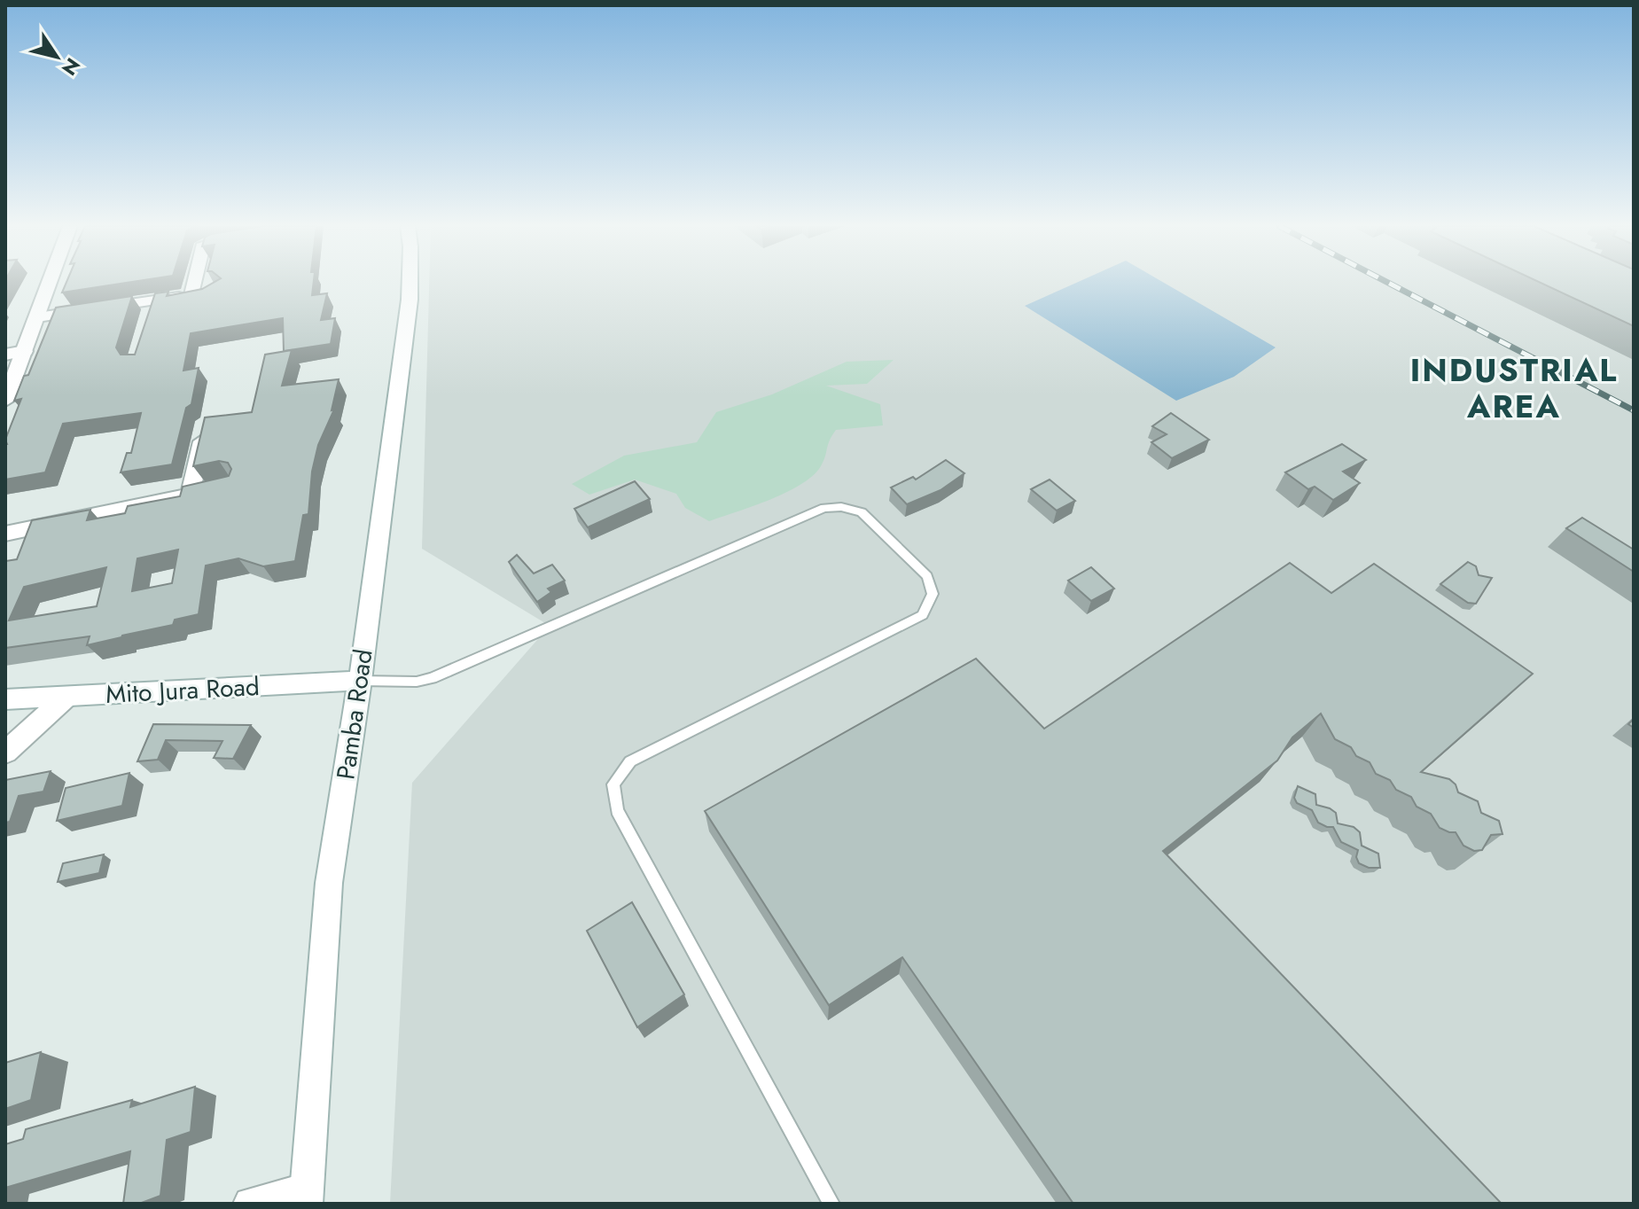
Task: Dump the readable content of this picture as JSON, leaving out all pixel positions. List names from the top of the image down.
{
  "streets": {
    "main road": ["Mito Jura Road", "Pamba Road"]
  },
  "crossings": [
    ["Mito Jura Road", "Pamba Road"]
  ],
  "districts": ["INDUSTRIAL AREA"],
  "north": "bottom right"
}
